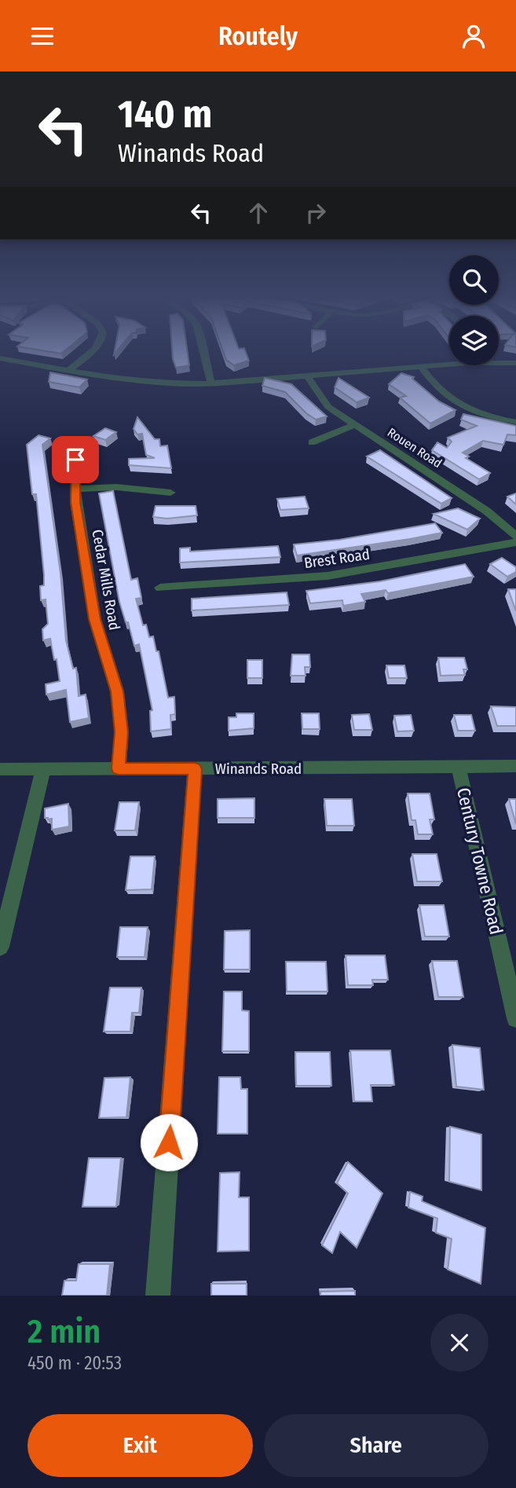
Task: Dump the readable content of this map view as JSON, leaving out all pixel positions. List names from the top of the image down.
{
  "streets": {
    "street": [
      "Rouen Road",
      "Brest Road",
      "Cedar Mills Road",
      "Winands Road",
      "Century Towne Road"
    ]
  },
  "crossings": [
    ["Cedar Mills Road", "Winands Road"],
    ["Winands Road", "Century Towne Road"]
  ],
  "page": {
    "header": "Routely",
    "turn": ["140 m", "Winands Road"],
    "heading": ["2 min", "450 m · 20:53"],
    "buttons": ["Exit", "Share"]
  }
}
